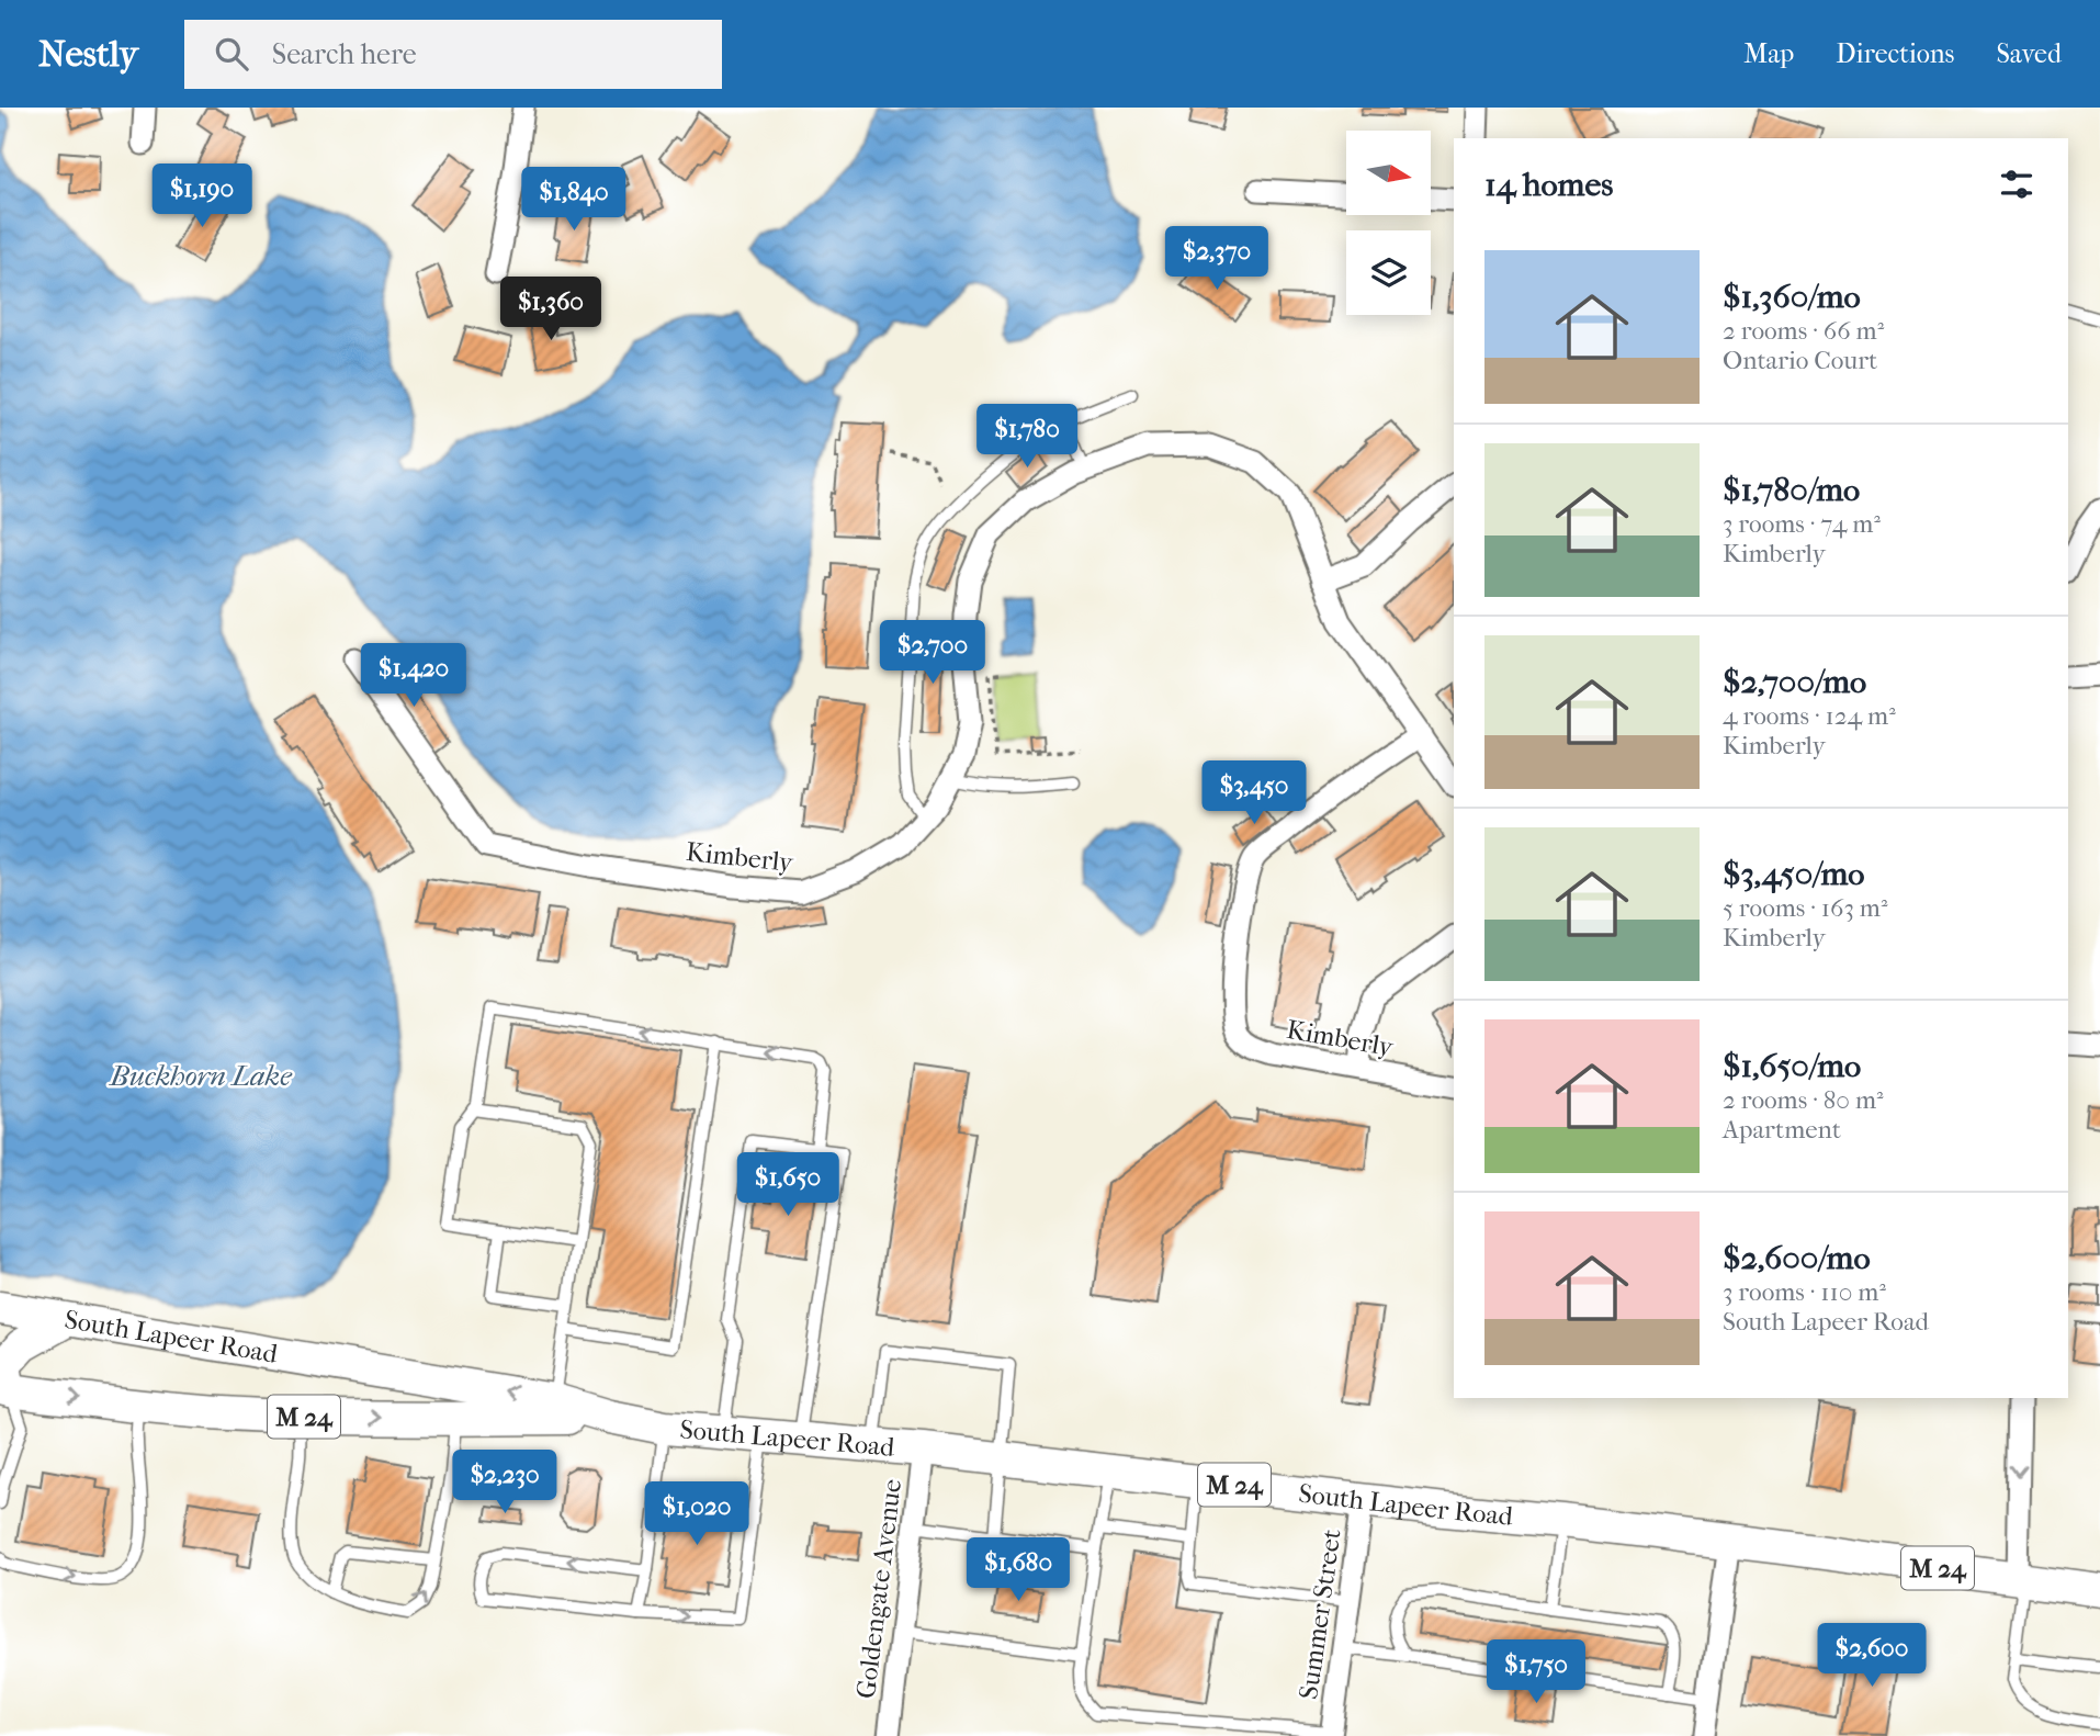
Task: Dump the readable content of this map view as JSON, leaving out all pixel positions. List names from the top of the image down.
{
  "streets": {
    "main road": ["South Lapeer Road", "M 24"],
    "street": ["Kimberly", "Goldengate Avenue", "Summer Street"]
  },
  "crossings": [
    ["South Lapeer Road", "M 24"],
    ["South Lapeer Road", "Goldengate Avenue"],
    ["South Lapeer Road", "Summer Street"]
  ],
  "water": ["Buckhorn Lake"],
  "north": "right",
  "page": {
    "header": "Nestly",
    "search": "Search here",
    "nav": ["Map", "Directions", "Saved"],
    "heading": "14 homes",
    "price": [
      "$1,190",
      "$1,840",
      "$2,370",
      "$1,360",
      "$1,780",
      "$2,700",
      "$1,420",
      "$3,450",
      "$1,650",
      "$2,230",
      "$1,020",
      "$1,680",
      "$2,600",
      "$1,750"
    ],
    "list": [
      {
        "name": "$1,360/mo",
        "note": "2 rooms · 66 m² · Ontario Court"
      },
      {
        "name": "$1,780/mo",
        "note": "3 rooms · 74 m² · Kimberly"
      },
      {
        "name": "$2,700/mo",
        "note": "4 rooms · 124 m² · Kimberly"
      },
      {
        "name": "$3,450/mo",
        "note": "5 rooms · 163 m² · Kimberly"
      },
      {
        "name": "$1,650/mo",
        "note": "2 rooms · 80 m² · Apartment"
      },
      {
        "name": "$2,600/mo",
        "note": "3 rooms · 110 m² · South Lapeer Road"
      }
    ]
  }
}
